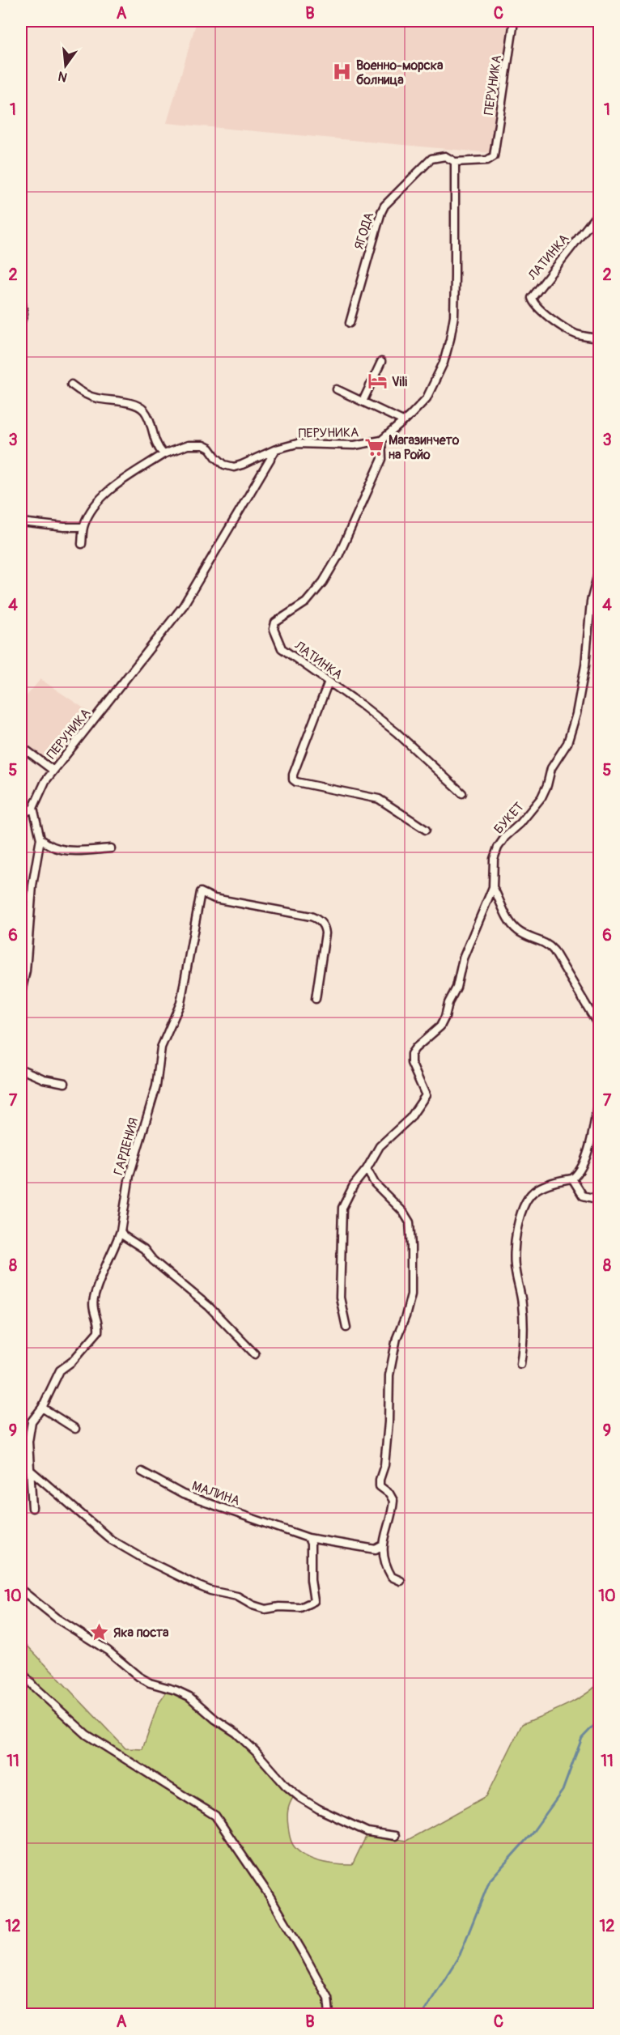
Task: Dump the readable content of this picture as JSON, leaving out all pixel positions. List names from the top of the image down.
{
  "streets": {
    "street": [
      "ПЕРУНИКА",
      "ЯГОДА",
      "ЛАТИНКА",
      "БУКЕТ",
      "ГАРДЕНИЯ",
      "МАЛИНА"
    ]
  },
  "crossings": [
    ["ПЕРУНИКА", "ЯГОДА"],
    ["ПЕРУНИКА", "ЛАТИНКА"]
  ],
  "places": {
    "hospital": ["Военно-морска болница"],
    "hotel": ["Vili"],
    "supermarket": ["Магазинчето на Ройо"],
    "place": ["Яка поста"]
  },
  "north": "bottom",
  "grid": {
    "columns": ["A", "B", "C"],
    "rows": [
      "1",
      "2",
      "3",
      "4",
      "5",
      "6",
      "7",
      "8",
      "9",
      "10",
      "11",
      "12"
    ]
  }
}
